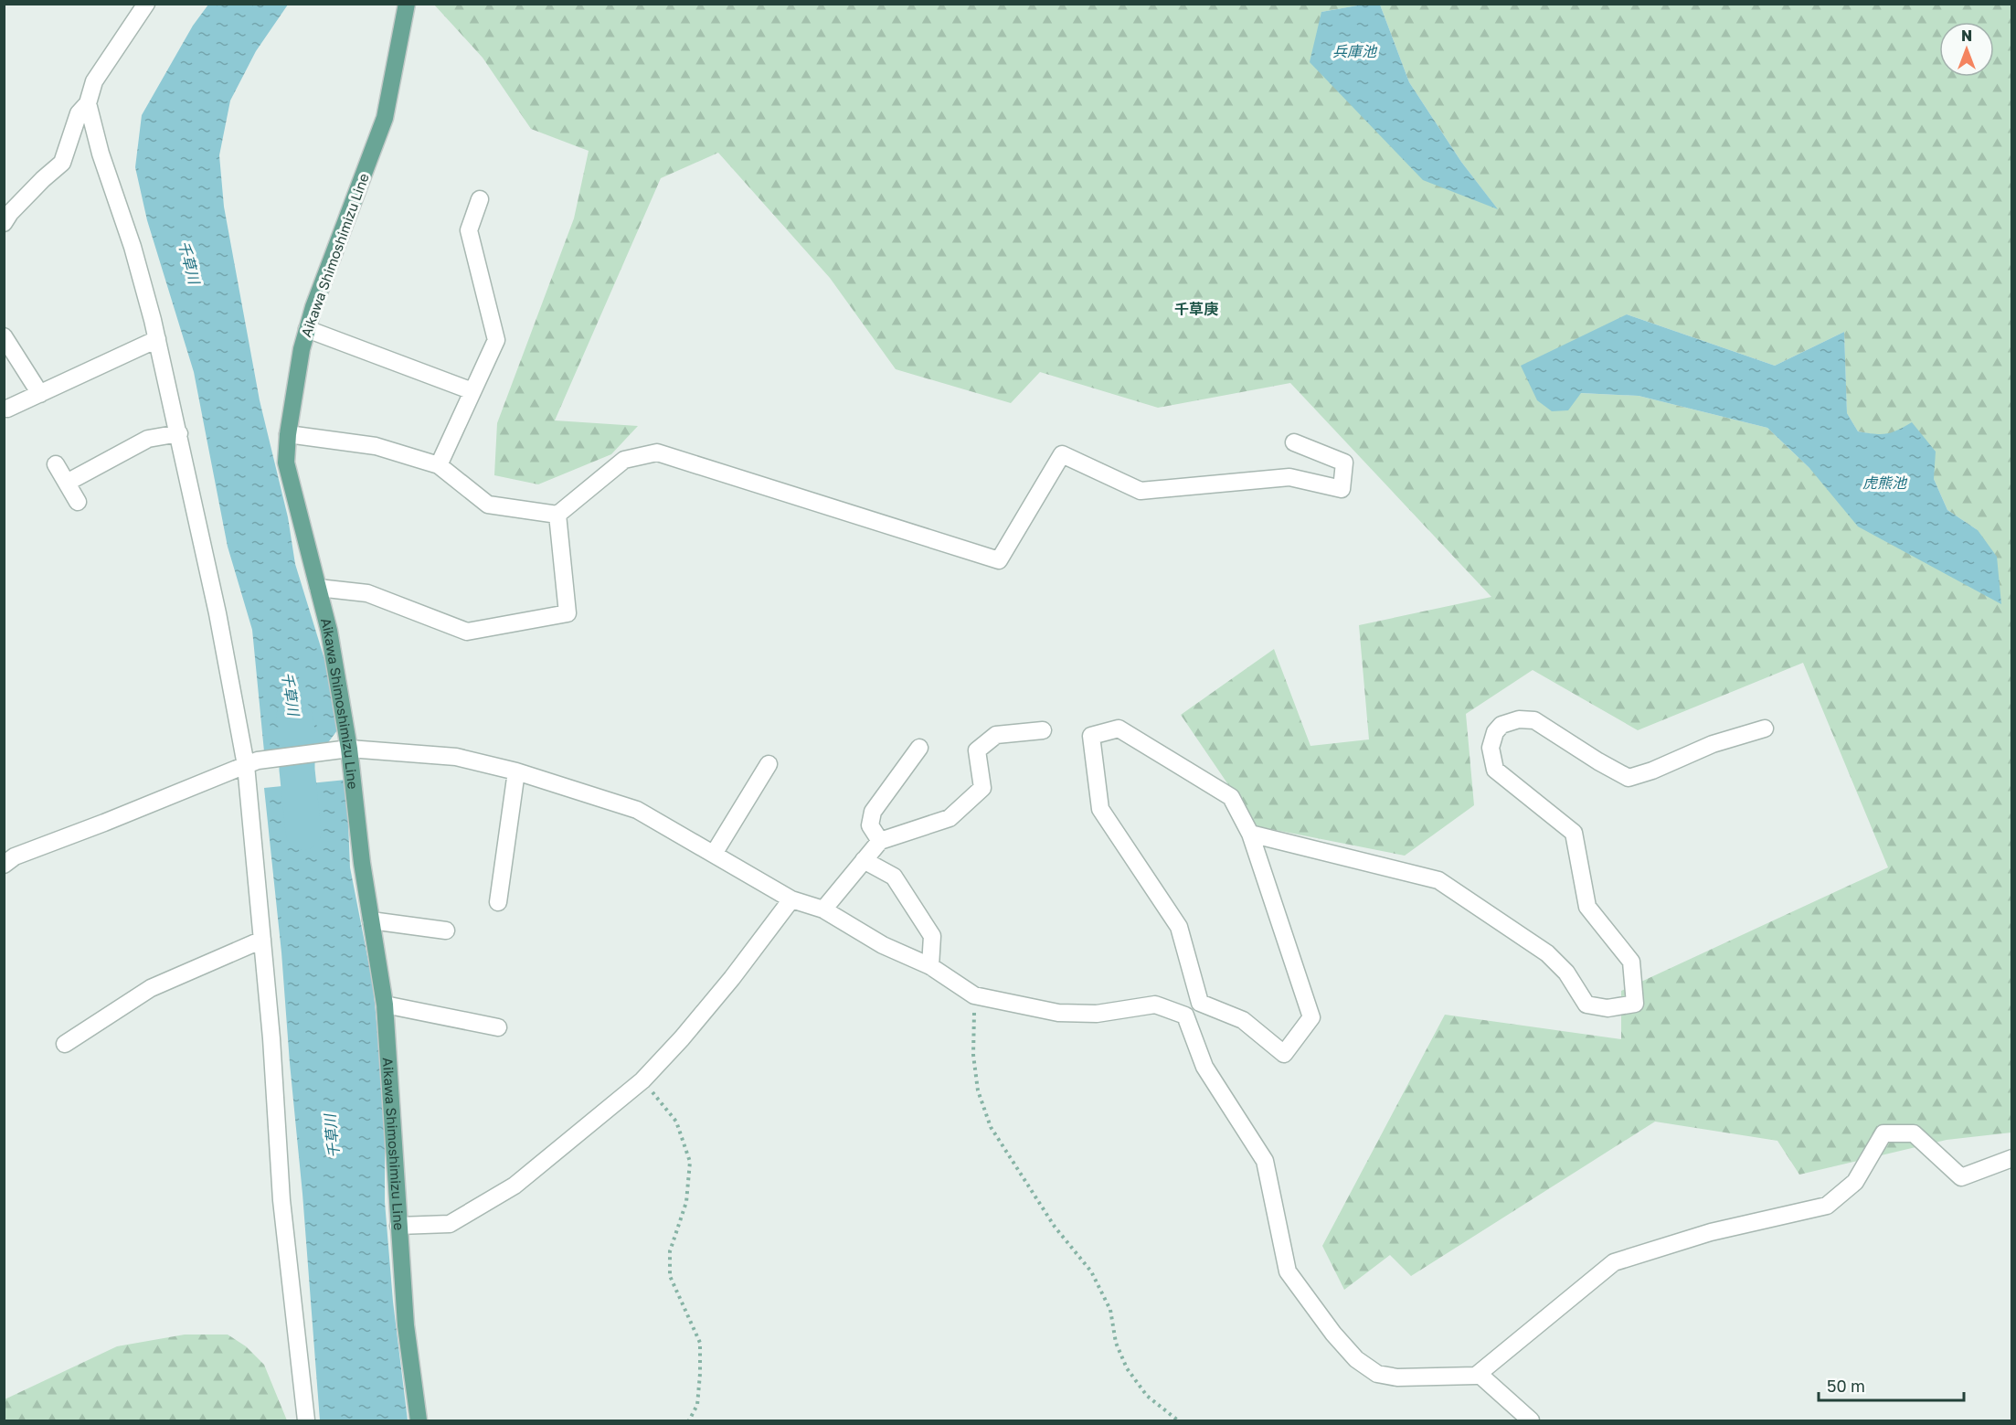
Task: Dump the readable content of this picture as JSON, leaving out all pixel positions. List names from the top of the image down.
{
  "streets": {
    "main road": ["Aikawa Shimoshimizu Line"]
  },
  "districts": ["千草庚"],
  "water": ["兵庫池", "千草川", "虎熊池"],
  "scale_bar": "50 m",
  "north": "top"
}
